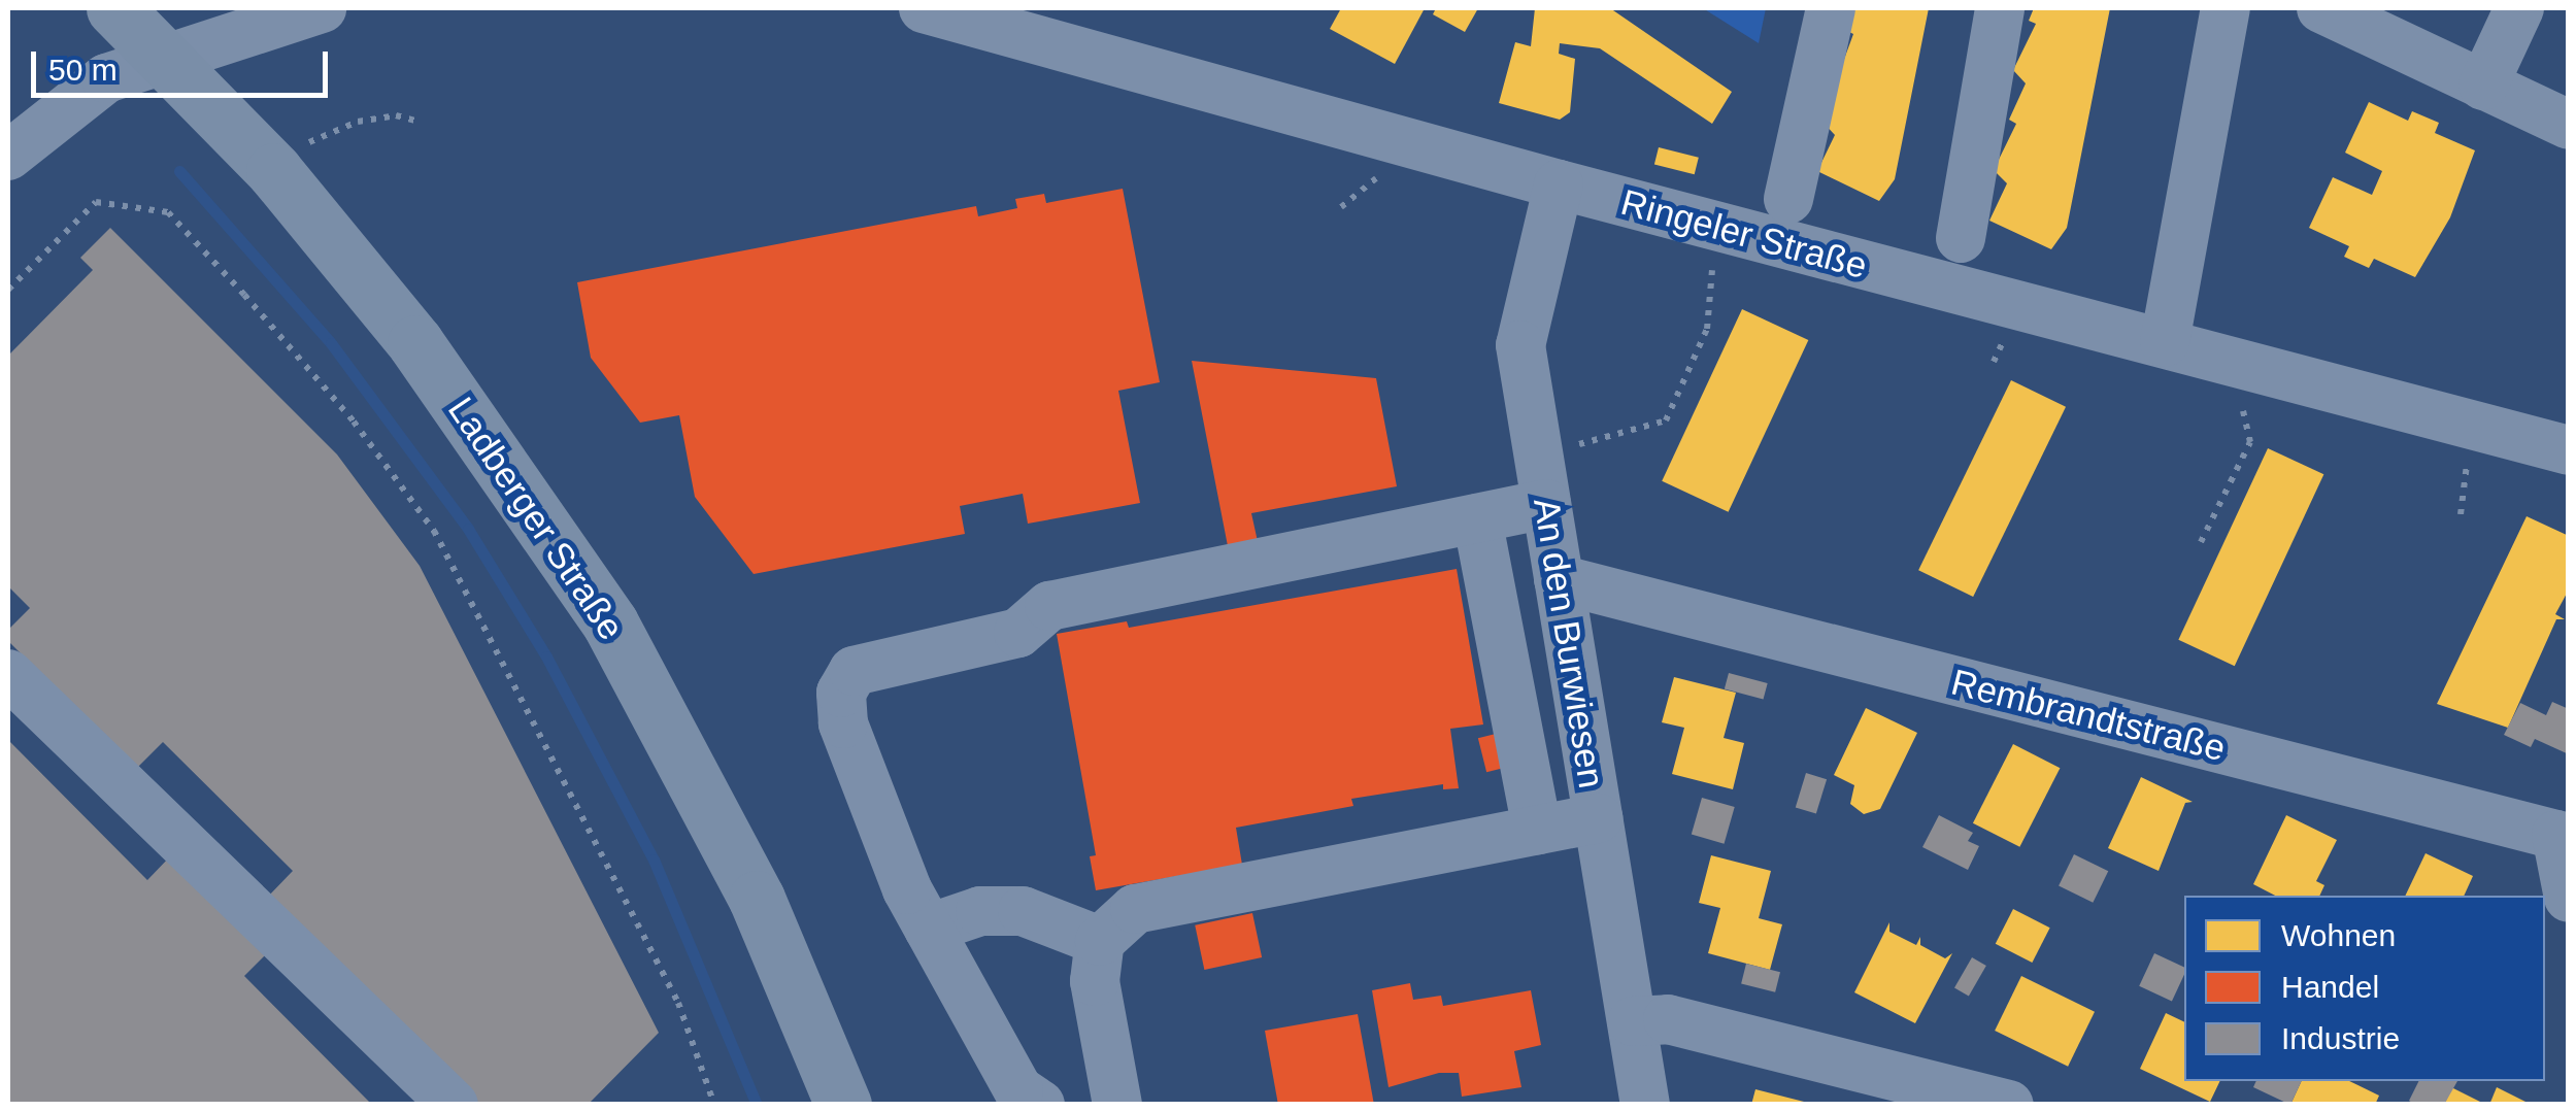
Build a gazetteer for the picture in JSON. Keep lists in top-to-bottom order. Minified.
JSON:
{"streets":{"main road":["Ladberger Straße"],"street":["Ringeler Straße","An den Burwiesen","Rembrandtstraße"]},"crossings":[["Ringeler Straße","An den Burwiesen"],["An den Burwiesen","Rembrandtstraße"]],"legend":["Wohnen","Handel","Industrie"],"scale_bar":"50 m"}
